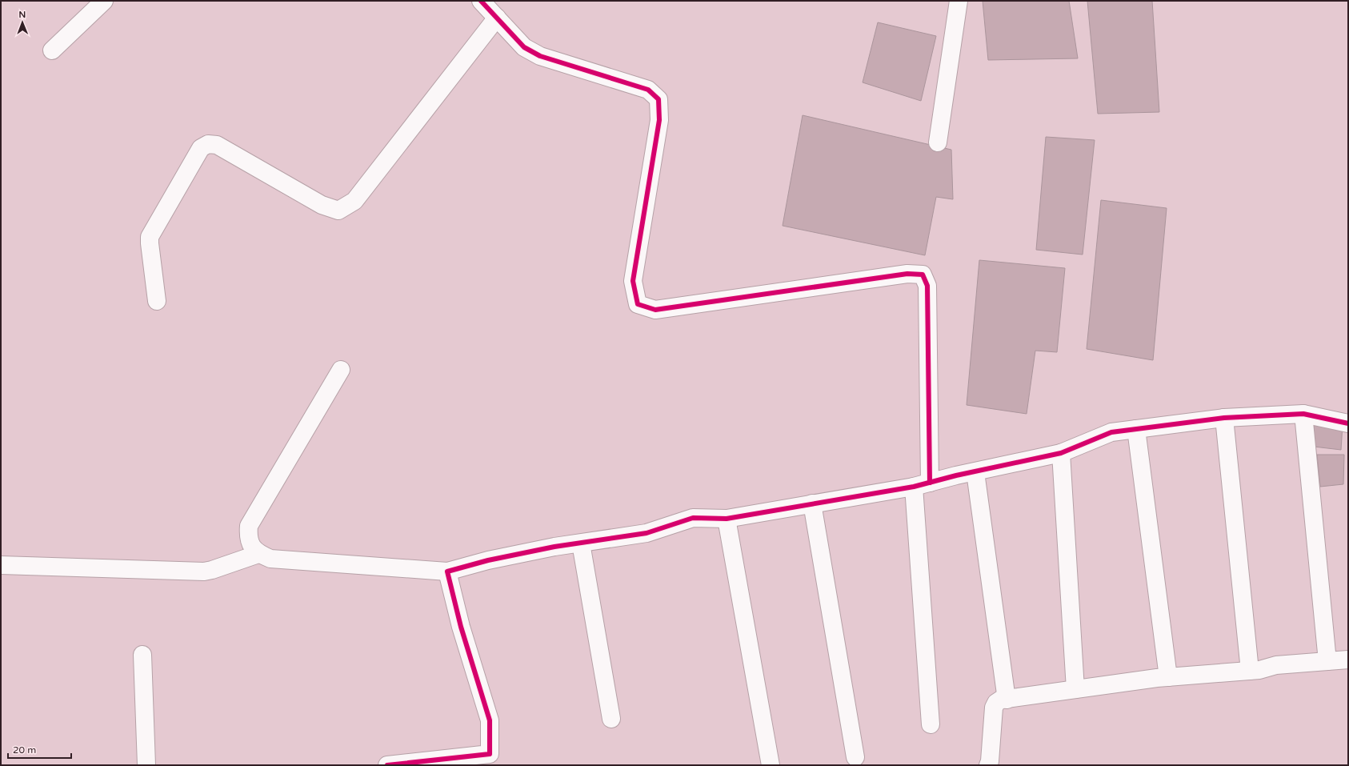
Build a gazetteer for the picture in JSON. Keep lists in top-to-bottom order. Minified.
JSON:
{"scale_bar":"20 m","north":"top"}
